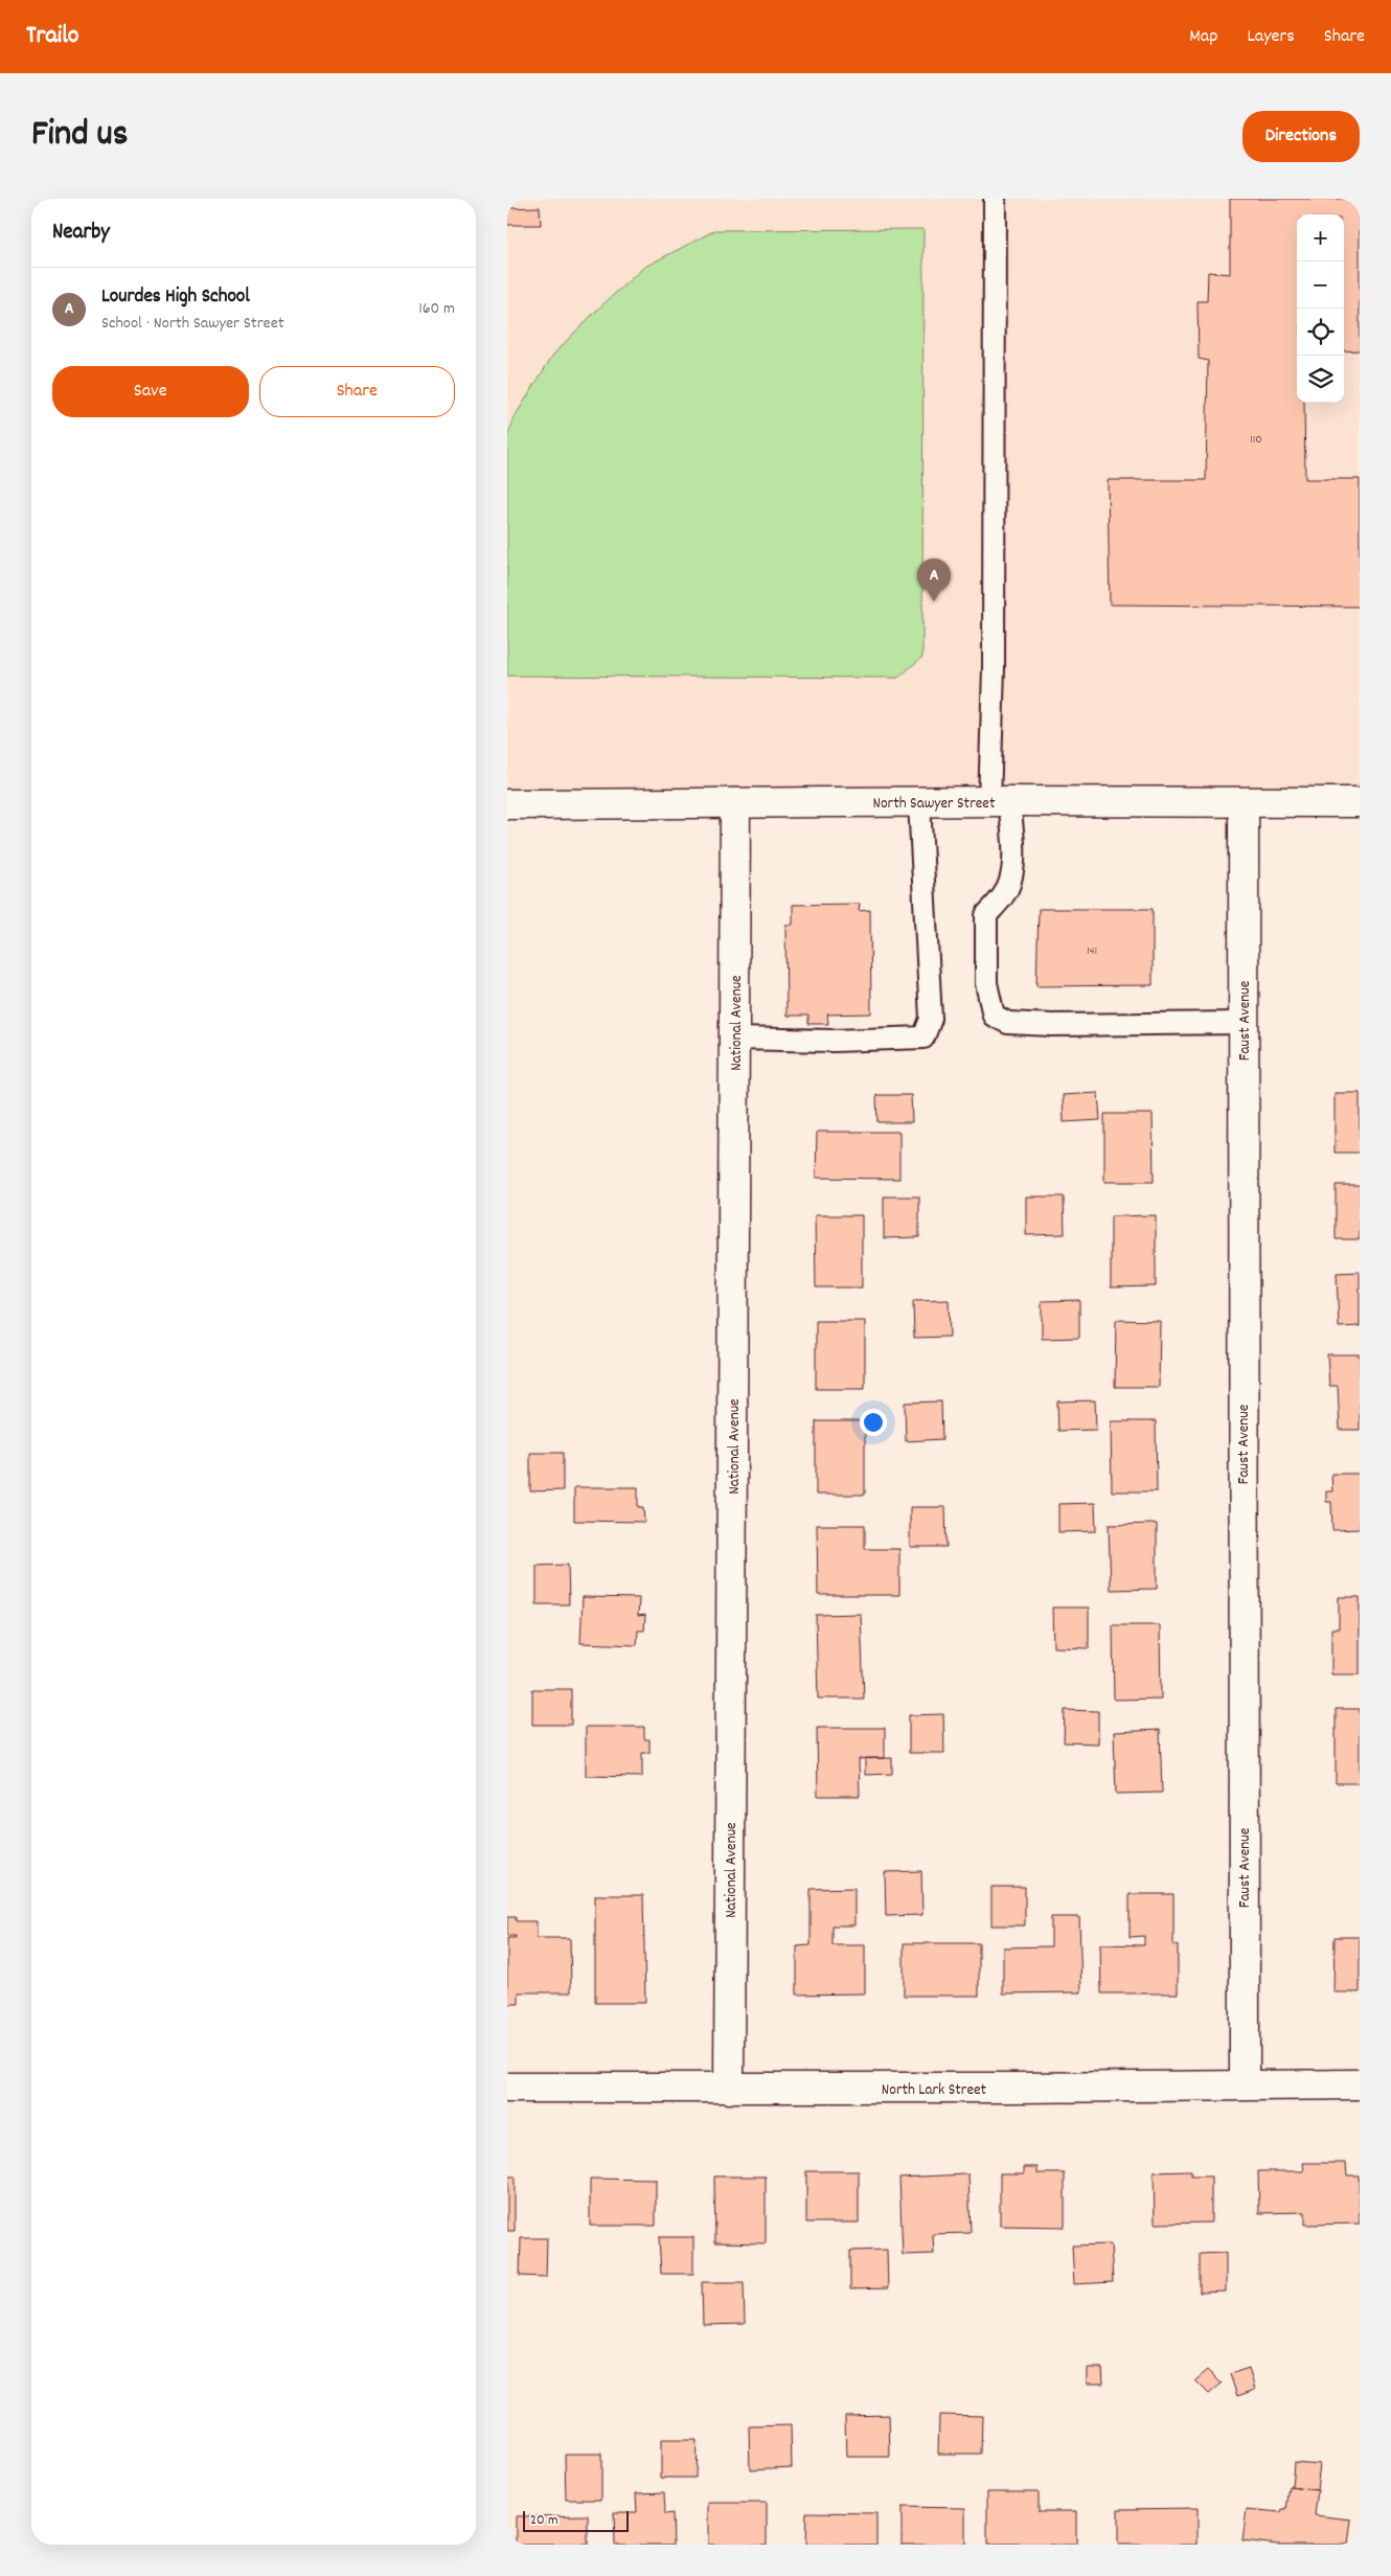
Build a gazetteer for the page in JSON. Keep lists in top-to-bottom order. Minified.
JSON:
{"streets":{"street":["North Sawyer Street","Faust Avenue","National Avenue","North Lark Street"]},"crossings":[["North Sawyer Street","Faust Avenue"],["North Sawyer Street","National Avenue"],["Faust Avenue","North Lark Street"],["National Avenue","North Lark Street"]],"house_numbers":["110","141"],"scale_bar":"20 m","page":{"header":"Trailo","nav":["Map","Layers","Share"],"title":"Find us","buttons":["Directions",["Save","Share"]],"heading":"Nearby","map_buttons":["+","−"],"list":[{"mark":"A","name":"Lourdes High School","note":"School · North Sawyer Street","value":"160 m"}],"pins":"A","scale":"20 m"}}
